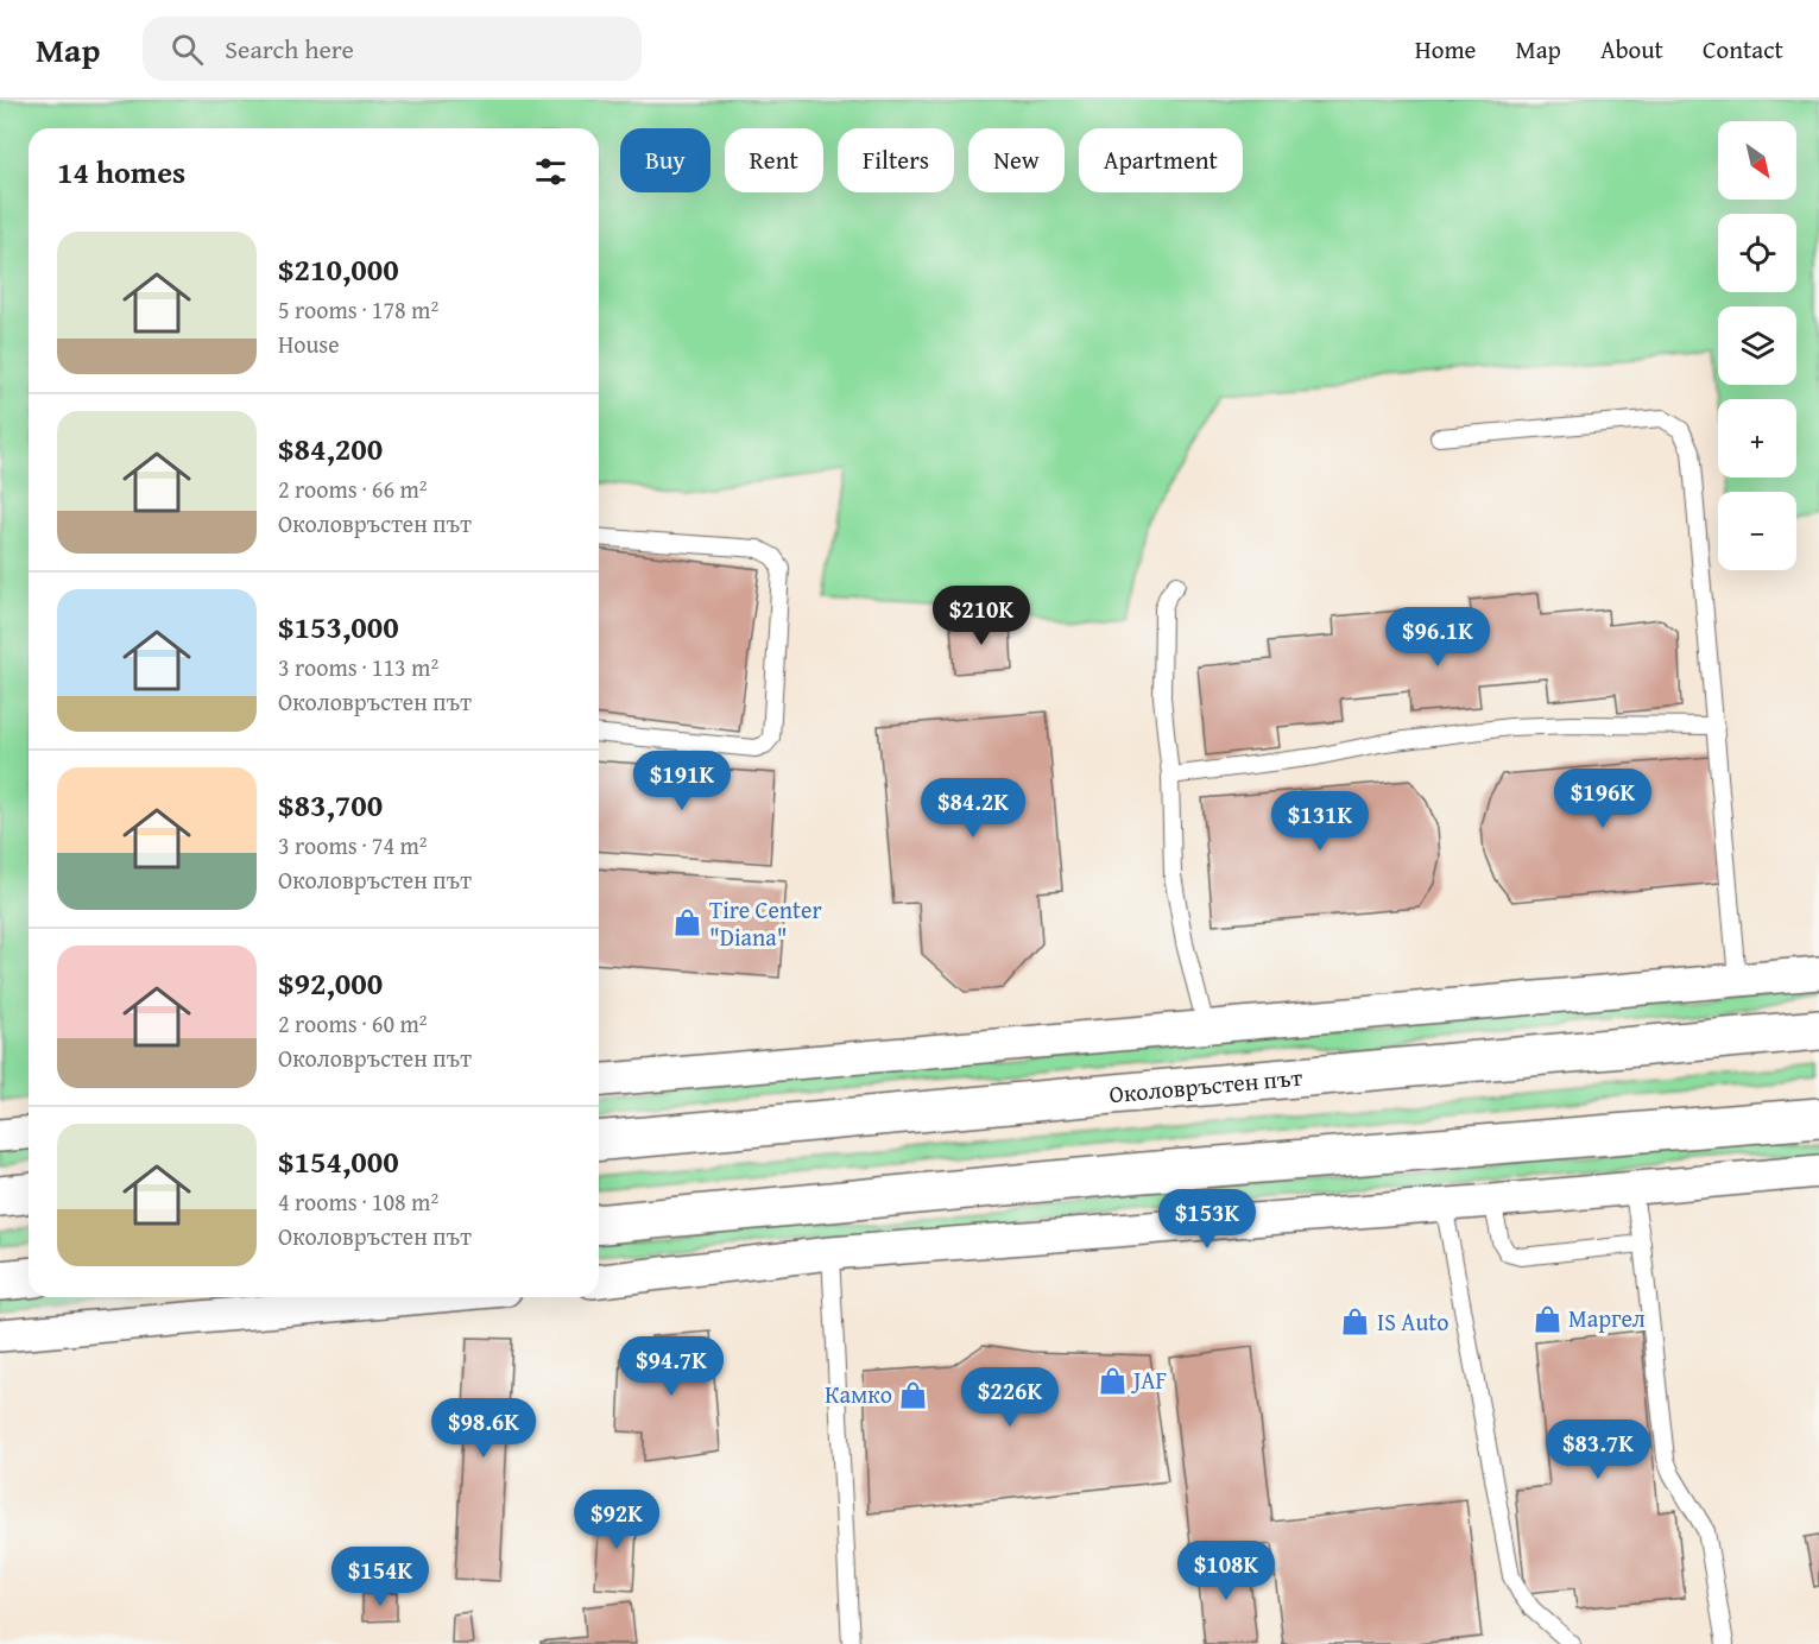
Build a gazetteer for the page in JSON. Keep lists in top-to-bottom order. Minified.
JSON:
{"streets":{"highway":["Околовръстен път"]},"places":{"shop":["Tire Center \"Diana\"","Маргел","IS Auto","JAF","Камко"]},"north":"bottom right","page":{"header":"Map","search":"Search here","nav":["Home","Map","About","Contact"],"map_buttons":["+","−"],"chip":["Buy","Rent","Filters","New","Apartment"],"heading":"14 homes","list":[{"name":"$210,000","note":"5 rooms · 178 m² · House"},{"name":"$84,200","note":"2 rooms · 66 m² · Околовръстен път"},{"name":"$153,000","note":"3 rooms · 113 m² · Околовръстен път"},{"name":"$83,700","note":"3 rooms · 74 m² · Околовръстен път"},{"name":"$92,000","note":"2 rooms · 60 m² · Околовръстен път"},{"name":"$154,000","note":"4 rooms · 108 m² · Околовръстен път"}],"price":["$210K","$96.1K","$191K","$196K","$84.2K","$131K","$153K","$94.7K","$226K","$98.6K","$83.7K","$92K","$108K","$154K"]}}
